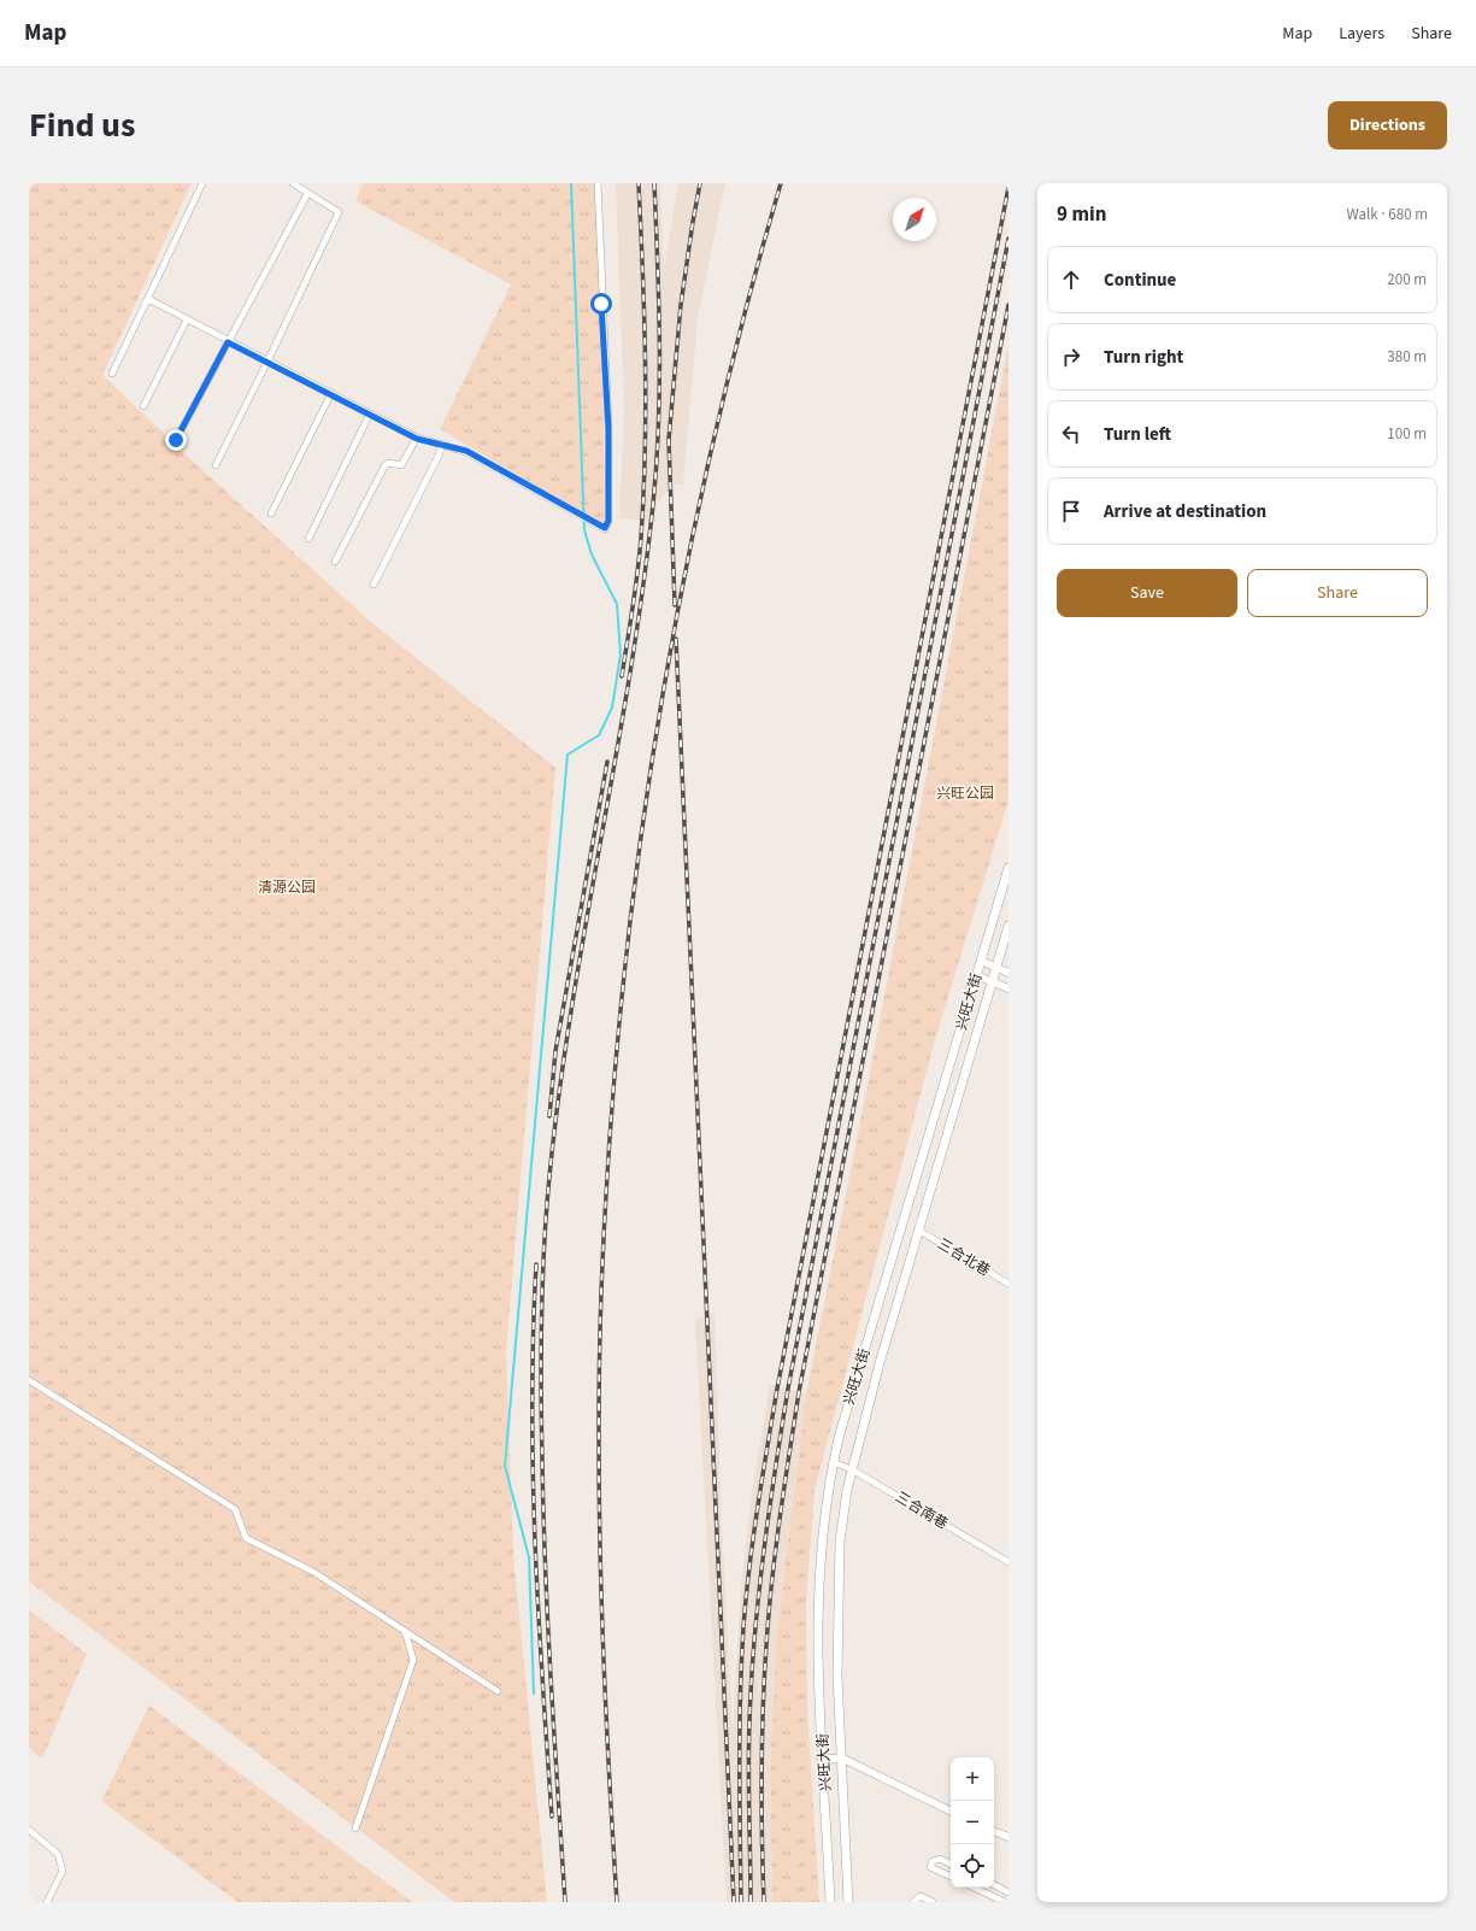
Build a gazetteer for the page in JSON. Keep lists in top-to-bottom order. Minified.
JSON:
{"streets":{"main road":["兴旺大街"],"street":["三合北巷","三合南巷"]},"crossings":[["兴旺大街","三合北巷"],["兴旺大街","三合南巷"]],"parks":["兴旺公园","清源公园"],"north":"top right","page":{"header":"Map","nav":["Map","Layers","Share"],"title":"Find us","buttons":["Directions",["Save","Share"]],"heading":["9 min","Walk · 680 m"],"list":[["Continue","200 m"],["Turn right","380 m"],["Turn left","100 m"],"Arrive at destination"],"map_buttons":["+","−"]}}
